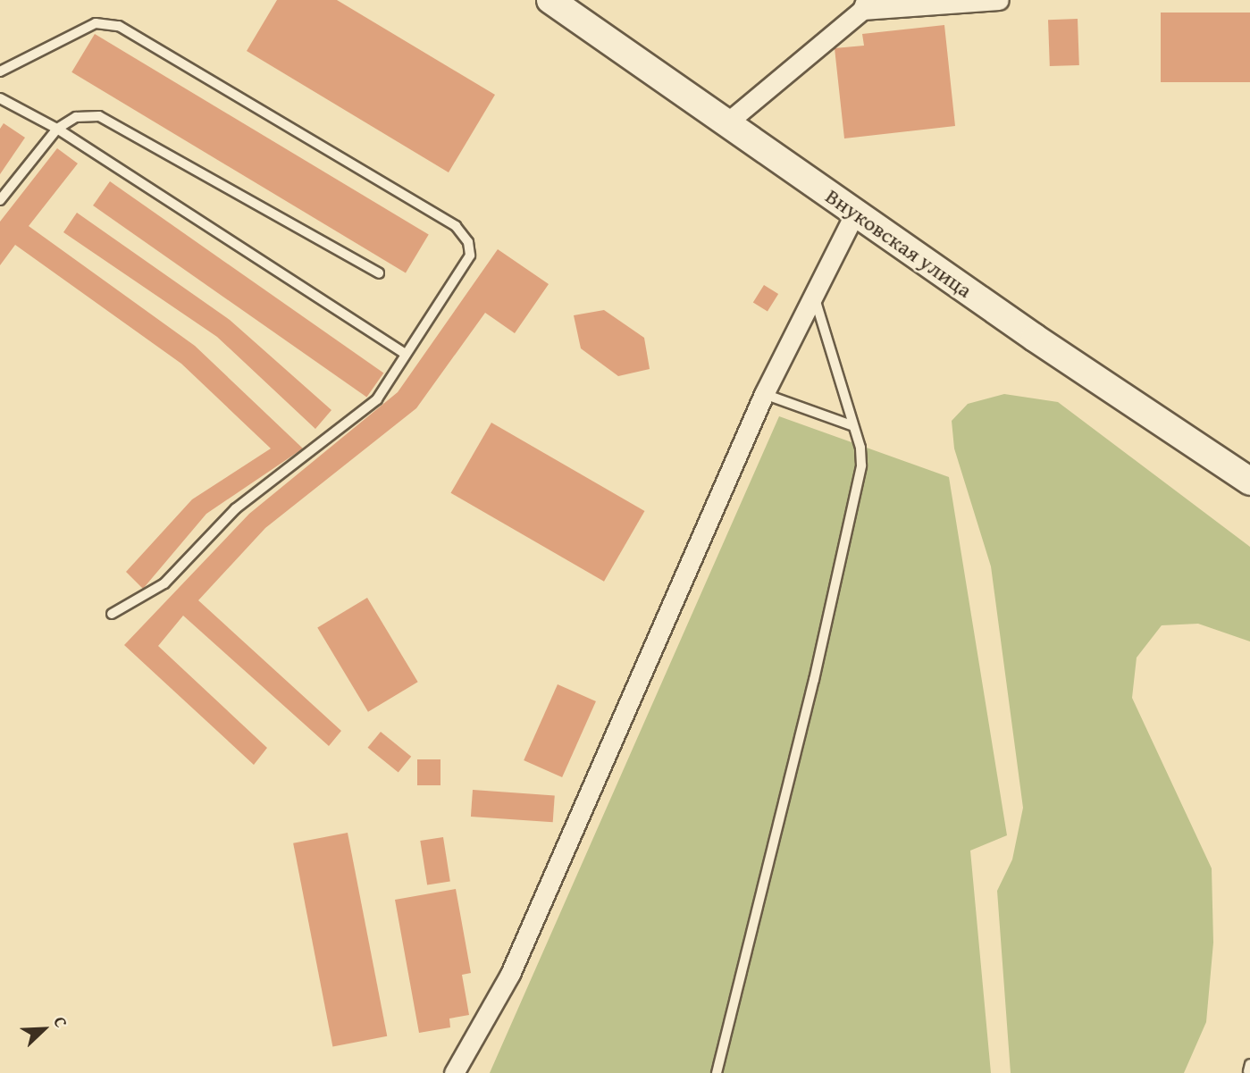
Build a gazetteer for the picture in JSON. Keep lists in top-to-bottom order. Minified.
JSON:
{"streets":{"main road":["Внуковская улица"]},"north":"top right"}
